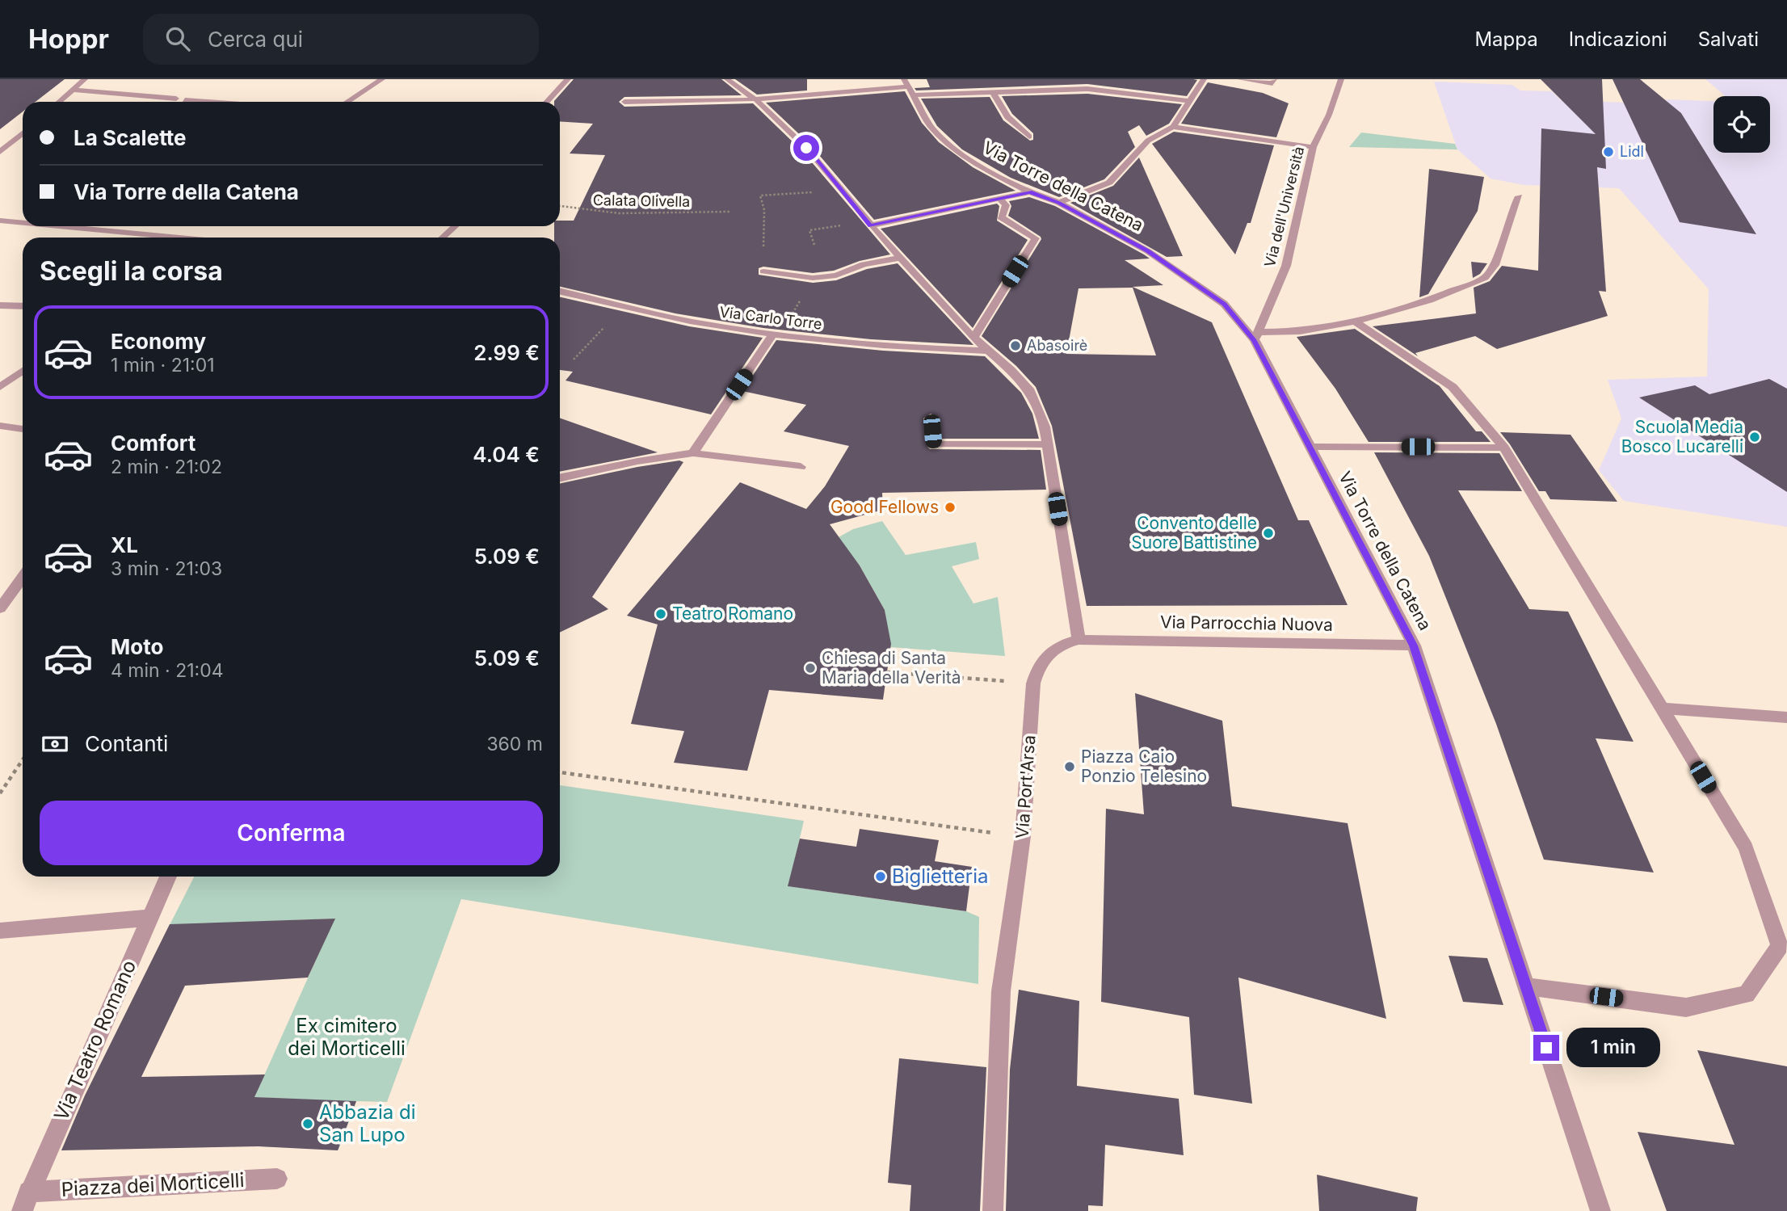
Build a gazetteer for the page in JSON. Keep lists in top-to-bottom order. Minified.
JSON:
{"streets":{"street":["Via Torre della Catena","Via dell'Università","Via Carlo Torre","Via Parrocchia Nuova","Via Port'Arsa","Via Teatro Romano","Piazza dei Morticelli"],"path":["Calata Olivella"]},"crossings":[["Via Torre della Catena","Via dell'Università"],["Via Torre della Catena","Via Parrocchia Nuova"],["Via Parrocchia Nuova","Via Port'Arsa"],["Via Teatro Romano","Piazza dei Morticelli"]],"parks":["Ex cimitero dei Morticelli"],"places":["Lidl","Abasoirè","Scuola Media Bosco Lucarelli","Good Fellows","Convento delle Suore Battistine","Teatro Romano","Chiesa di Santa Maria della Verità","Piazza Caio Ponzio Telesino","Biglietteria","Abbazia di San Lupo"],"page":{"header":"Hoppr","search":"Cerca qui","nav":["Mappa","Indicazioni","Salvati"],"banner":["La Scalette","Via Torre della Catena"],"heading":"Scegli la corsa","list":[{"name":"Economy","note":"1 min · 21:01","value":"2.99 €"},{"name":"Comfort","note":"2 min · 21:02","value":"4.04 €"},{"name":"XL","note":"3 min · 21:03","value":"5.09 €"},{"name":"Moto","note":"4 min · 21:04","value":"5.09 €"}],"pay":["Contanti","360 m"],"buttons":"Conferma","bubble":"1 min"}}
